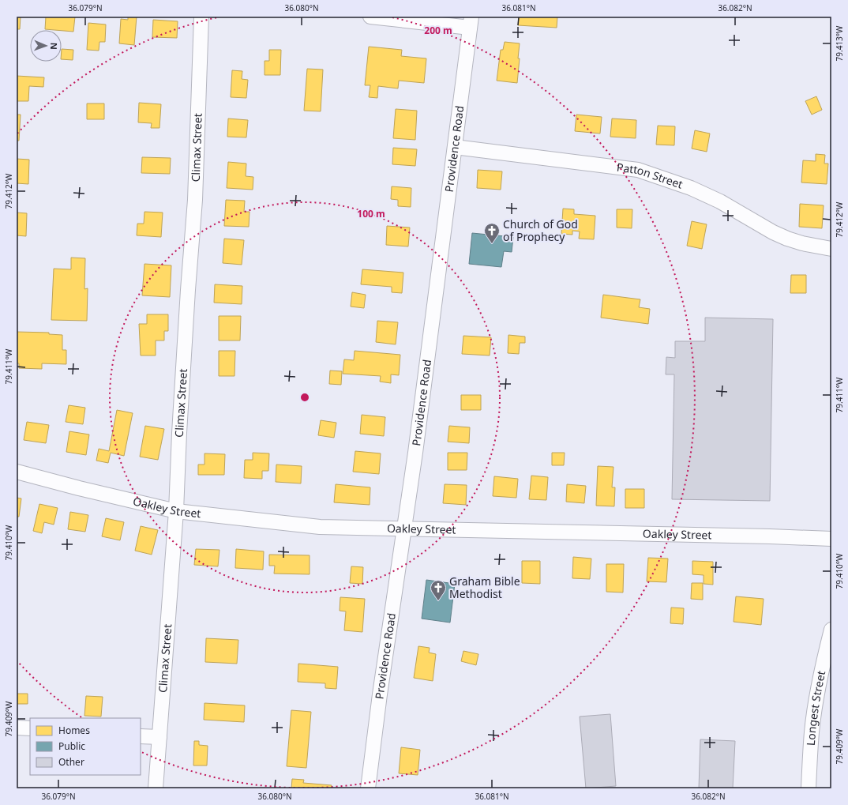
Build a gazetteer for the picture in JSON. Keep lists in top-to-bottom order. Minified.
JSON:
{"streets":{"street":["Climax Street","Providence Road","Patton Street","Oakley Street","Longest Street"]},"crossings":[["Climax Street","Oakley Street"],["Providence Road","Patton Street"],["Providence Road","Oakley Street"]],"places":{"church":["Church of God of Prophecy","Graham Bible Methodist"]},"legend":["Homes","Public","Other"],"north":"right","coordinates":["36.079°N","36.080°N","36.081°N","36.082°N","79.413°W","79.412°W","79.411°W","79.410°W","79.409°W"],"rings":["200 m","100 m"]}
